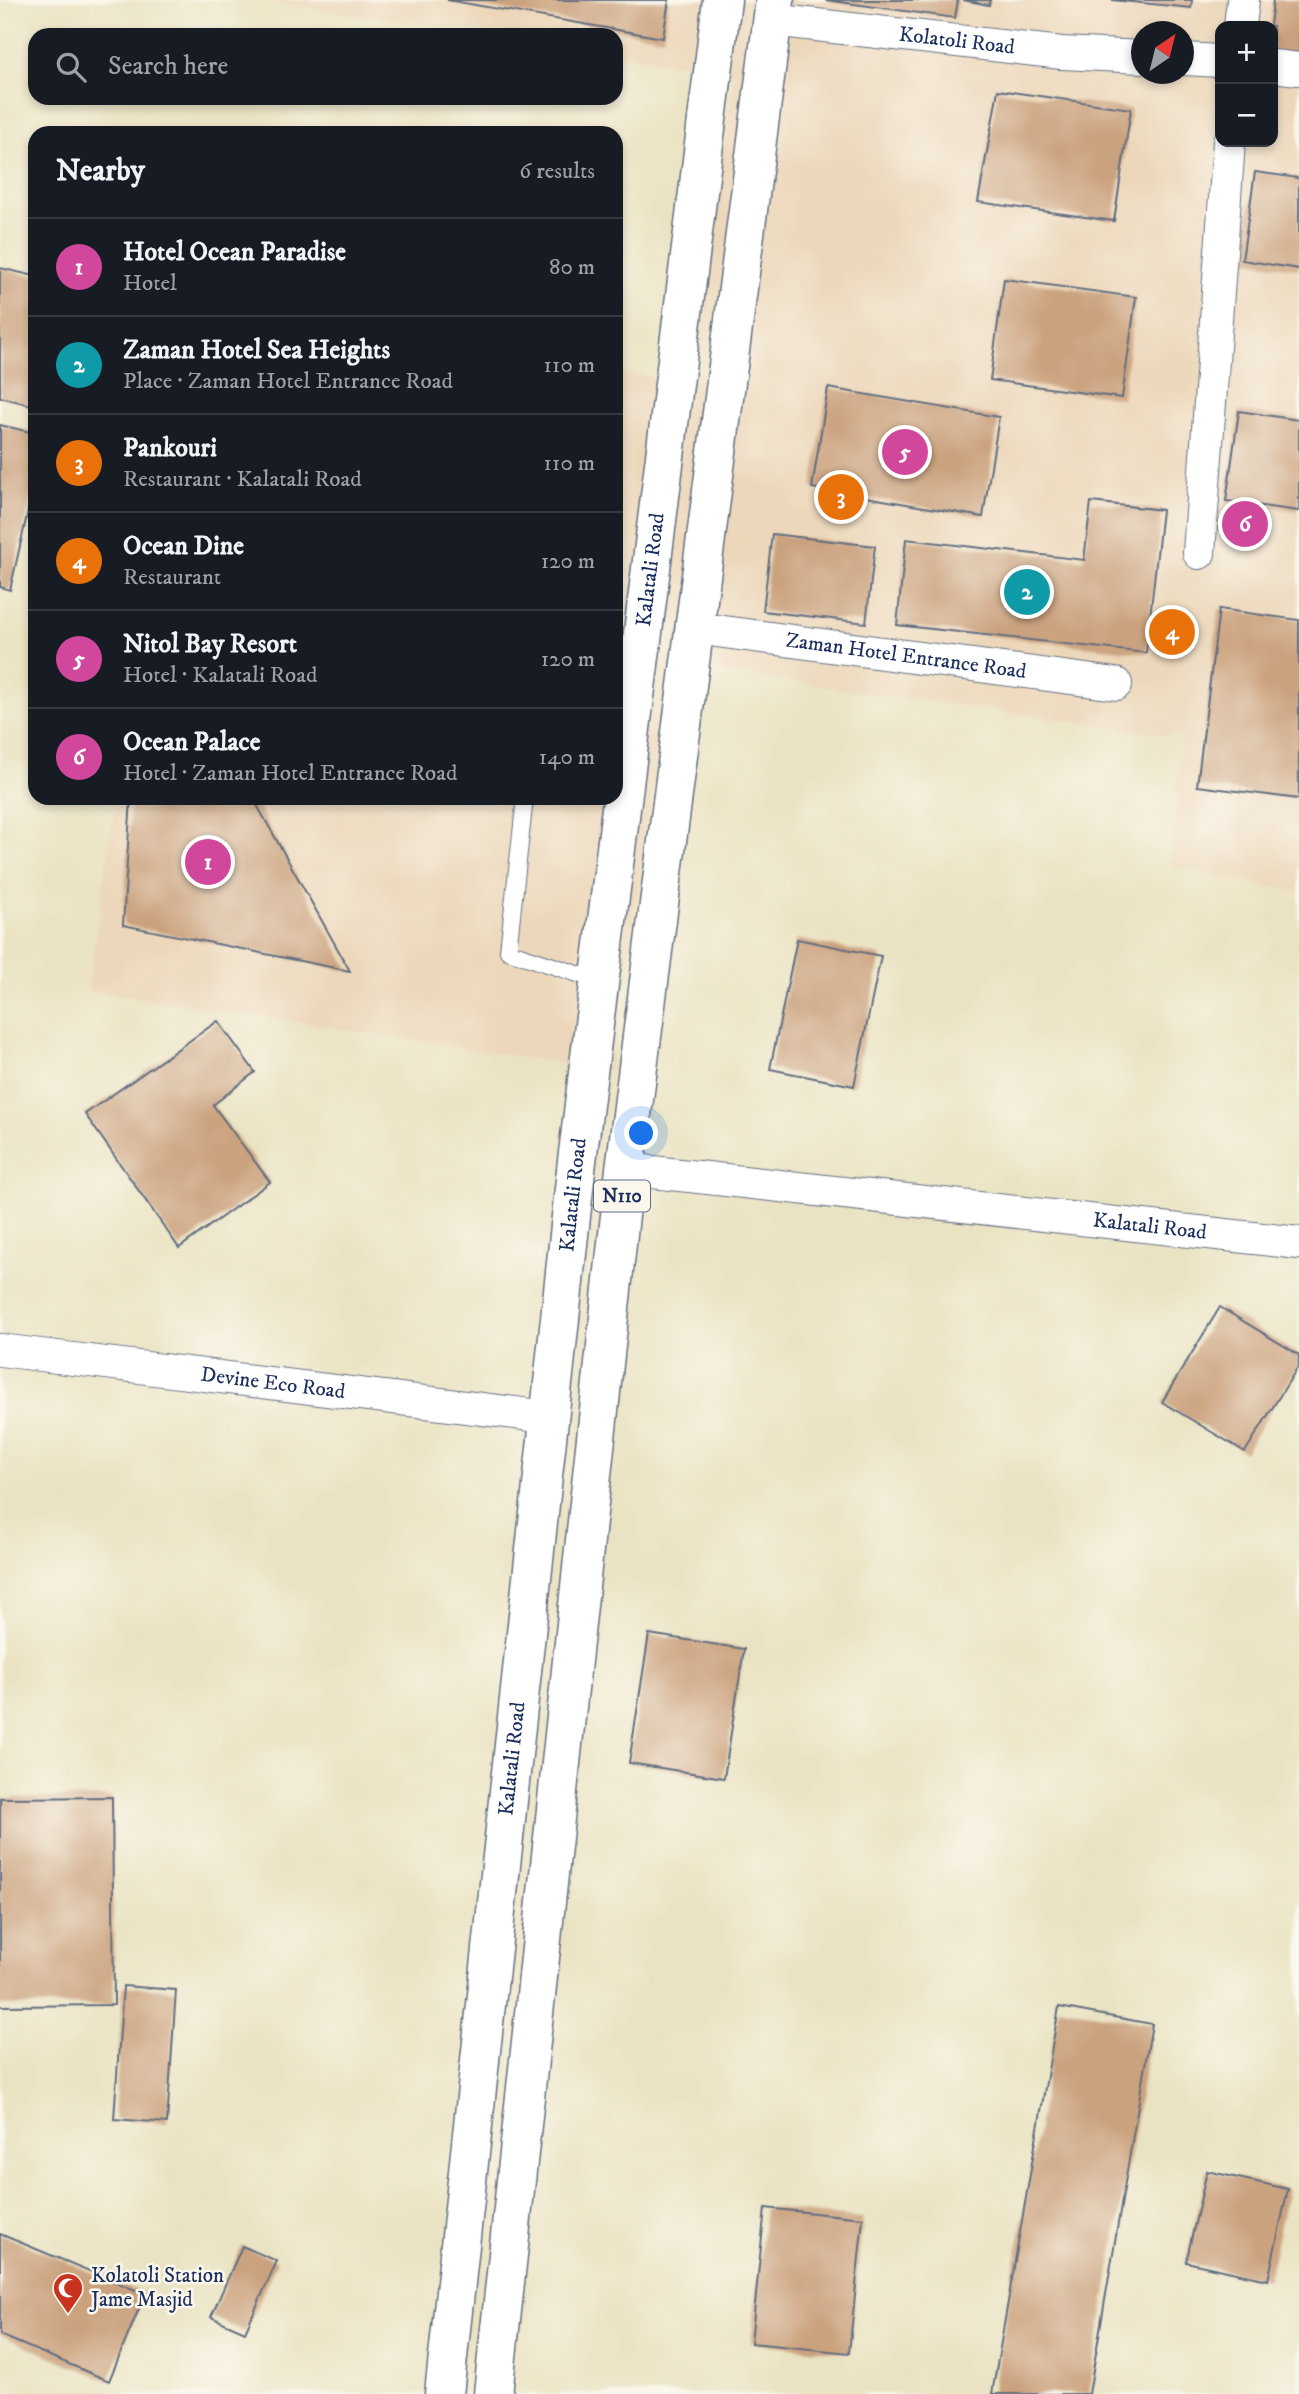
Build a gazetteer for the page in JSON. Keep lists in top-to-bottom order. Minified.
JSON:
{"streets":{"highway":["Kalatali Road","N110"],"street":["Kolatoli Road","Zaman Hotel Entrance Road","Devine Eco Road"]},"crossings":[["Kolatoli Road","N110"],["Kalatali Road","N110"],["Kalatali Road","Devine Eco Road"],["Zaman Hotel Entrance Road","N110"]],"places":{"mosque":["Kolatoli Station Jame Masjid"]},"north":"top right","page":{"map_buttons":["+","−"],"search":"Search here","heading":["Nearby","6 results"],"list":[{"mark":"1","name":"Hotel Ocean Paradise","note":"Hotel","value":"80 m"},{"mark":"2","name":"Zaman Hotel Sea Heights","note":"Place · Zaman Hotel Entrance Road","value":"110 m"},{"mark":"3","name":"Pankouri","note":"Restaurant · Kalatali Road","value":"110 m"},{"mark":"4","name":"Ocean Dine","note":"Restaurant","value":"120 m"},{"mark":"5","name":"Nitol Bay Resort","note":"Hotel · Kalatali Road","value":"120 m"},{"mark":"6","name":"Ocean Palace","note":"Hotel · Zaman Hotel Entrance Road","value":"140 m"}],"pins":["5","3","6","2","4","1"]}}
